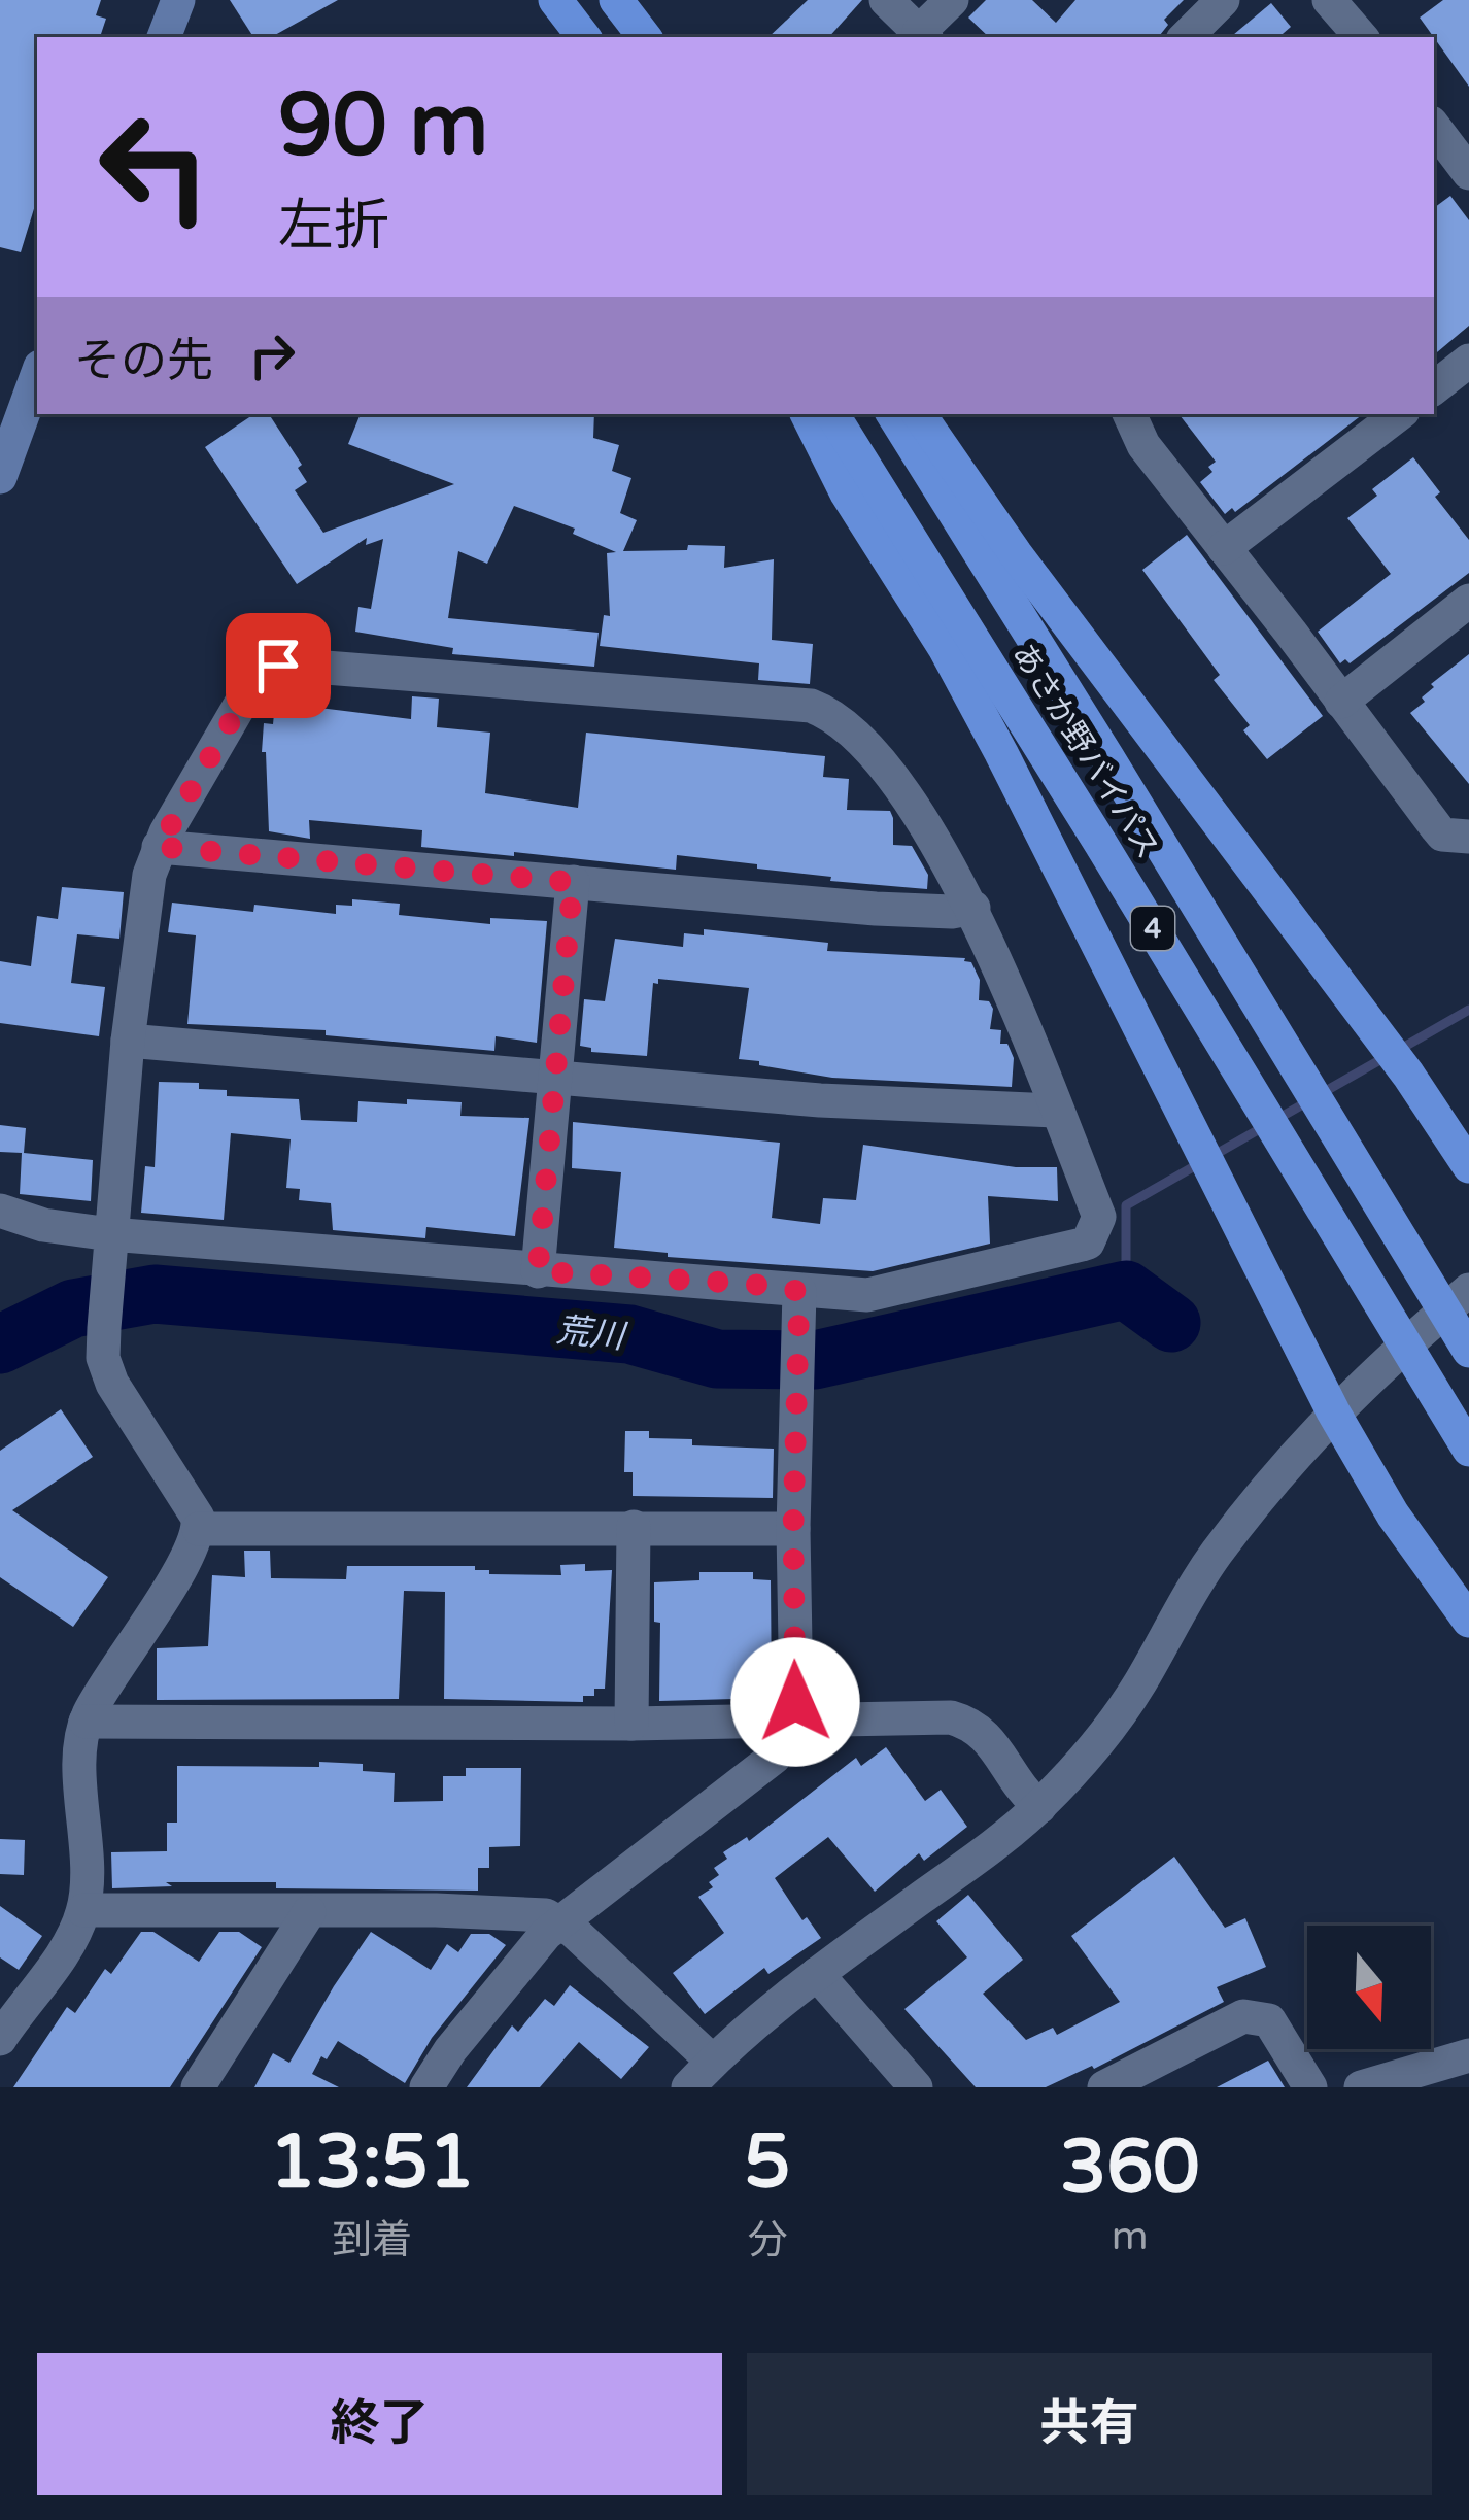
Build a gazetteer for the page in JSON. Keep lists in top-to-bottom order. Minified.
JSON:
{"streets":{"highway":["あさか野バイパス","4"]},"water":["荒川"],"north":"bottom","page":{"turn":["90 m","左折"],"then":"その先","eta":["13:51","到着","5","分","360","m"],"buttons":["終了","共有"]}}
